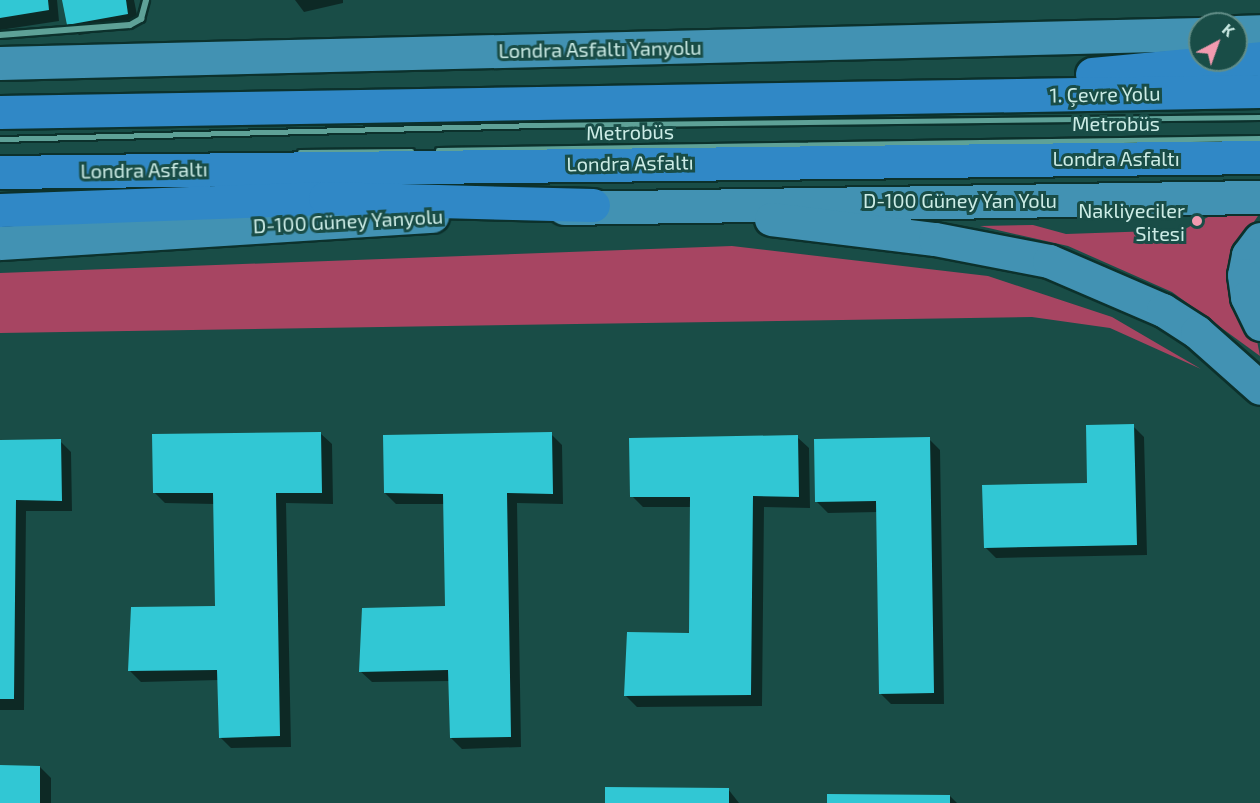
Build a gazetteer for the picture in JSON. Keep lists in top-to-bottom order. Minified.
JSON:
{"streets":{"highway":["1. Çevre Yolu","Londra Asfaltı"],"main road":["Londra Asfaltı Yanyolu","D-100 Güney Yan Yolu","D-100 Güney Yanyolu"],"lane":["Metrobüs"]},"crossings":[["D-100 Güney Yan Yolu","D-100 Güney Yanyolu"]],"places":["Nakliyeciler Sitesi"],"north":"top right"}
